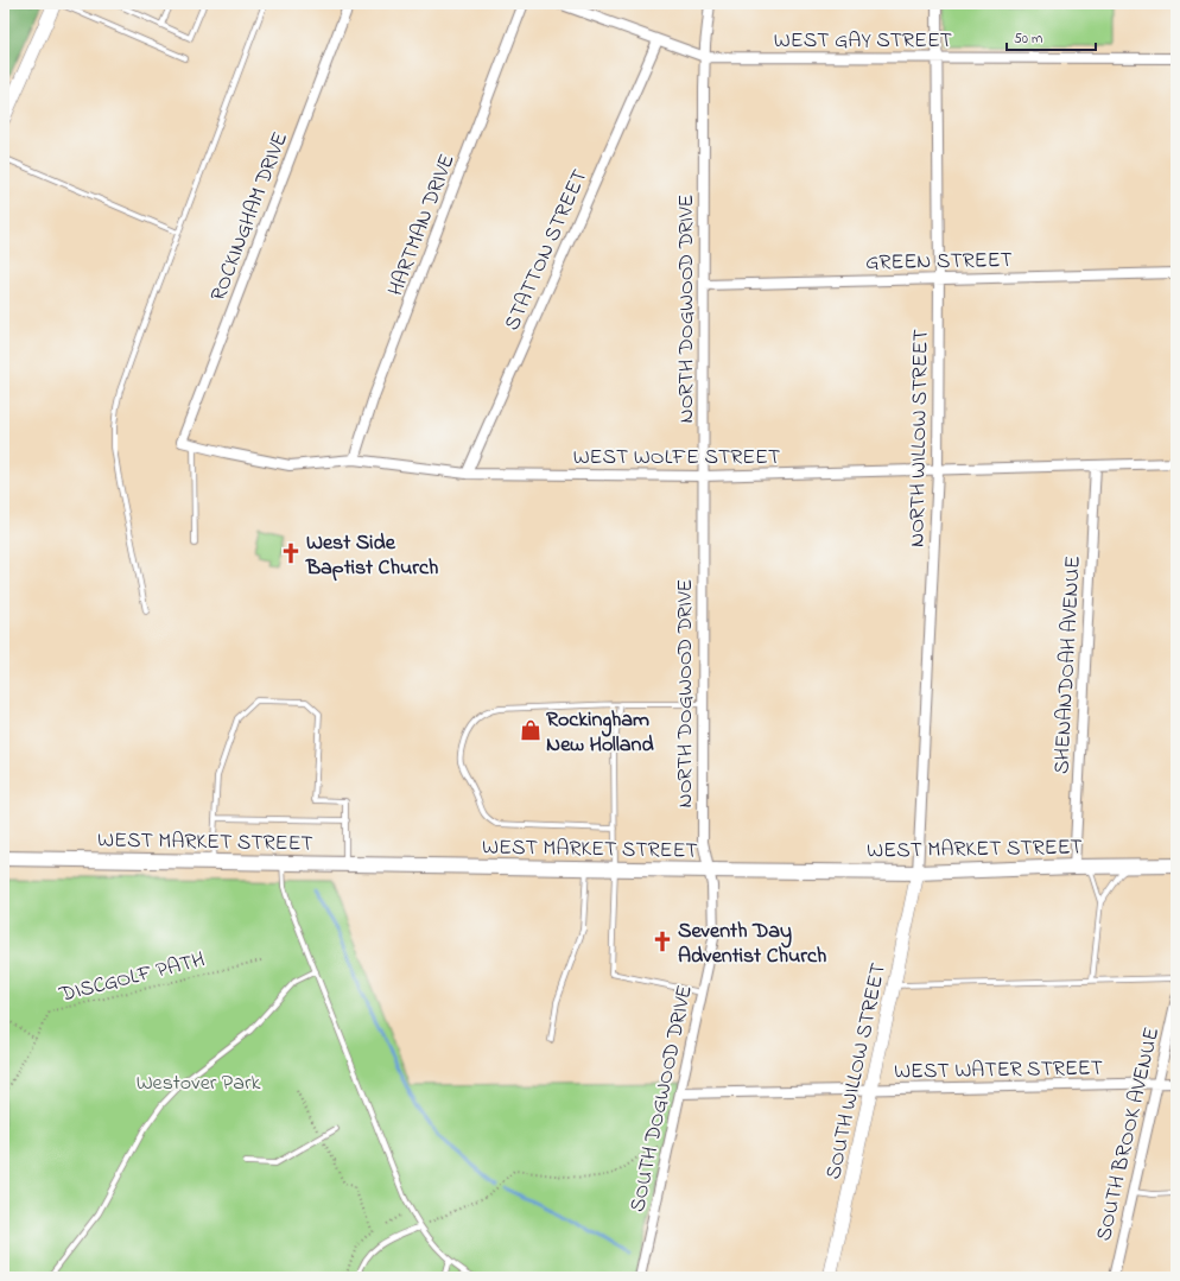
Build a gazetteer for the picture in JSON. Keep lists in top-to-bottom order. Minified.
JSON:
{"streets":{"main road":["WEST MARKET STREET"],"street":["WEST GAY STREET","ROCKINGHAM DRIVE","HARTMAN DRIVE","STATTON STREET","GREEN STREET","NORTH DOGWOOD DRIVE","NORTH WILLOW STREET","WEST WOLFE STREET","SHENANDOAH AVENUE","WEST WATER STREET","SOUTH WILLOW STREET","SOUTH DOGWOOD DRIVE","SOUTH BROOK AVENUE"],"path":["DISCGOLF PATH"]},"crossings":[["WEST GAY STREET","STATTON STREET"],["WEST GAY STREET","NORTH DOGWOOD DRIVE"],["WEST GAY STREET","NORTH WILLOW STREET"],["ROCKINGHAM DRIVE","WEST WOLFE STREET"],["HARTMAN DRIVE","WEST WOLFE STREET"],["STATTON STREET","WEST WOLFE STREET"],["GREEN STREET","NORTH DOGWOOD DRIVE"],["GREEN STREET","NORTH WILLOW STREET"],["NORTH DOGWOOD DRIVE","WEST WOLFE STREET"],["NORTH DOGWOOD DRIVE","WEST MARKET STREET"],["NORTH DOGWOOD DRIVE","SOUTH DOGWOOD DRIVE"],["NORTH WILLOW STREET","WEST WOLFE STREET"],["NORTH WILLOW STREET","WEST MARKET STREET"],["NORTH WILLOW STREET","SOUTH WILLOW STREET"],["WEST WOLFE STREET","SHENANDOAH AVENUE"],["SHENANDOAH AVENUE","WEST MARKET STREET"],["WEST MARKET STREET","SOUTH WILLOW STREET"],["WEST MARKET STREET","SOUTH DOGWOOD DRIVE"],["WEST WATER STREET","SOUTH WILLOW STREET"],["WEST WATER STREET","SOUTH DOGWOOD DRIVE"],["WEST WATER STREET","SOUTH BROOK AVENUE"]],"parks":["Westover Park"],"places":{"church":["West Side Baptist Church","Seventh Day Adventist Church"],"shop":["Rockingham New Holland"]},"scale_bar":"50 m"}
